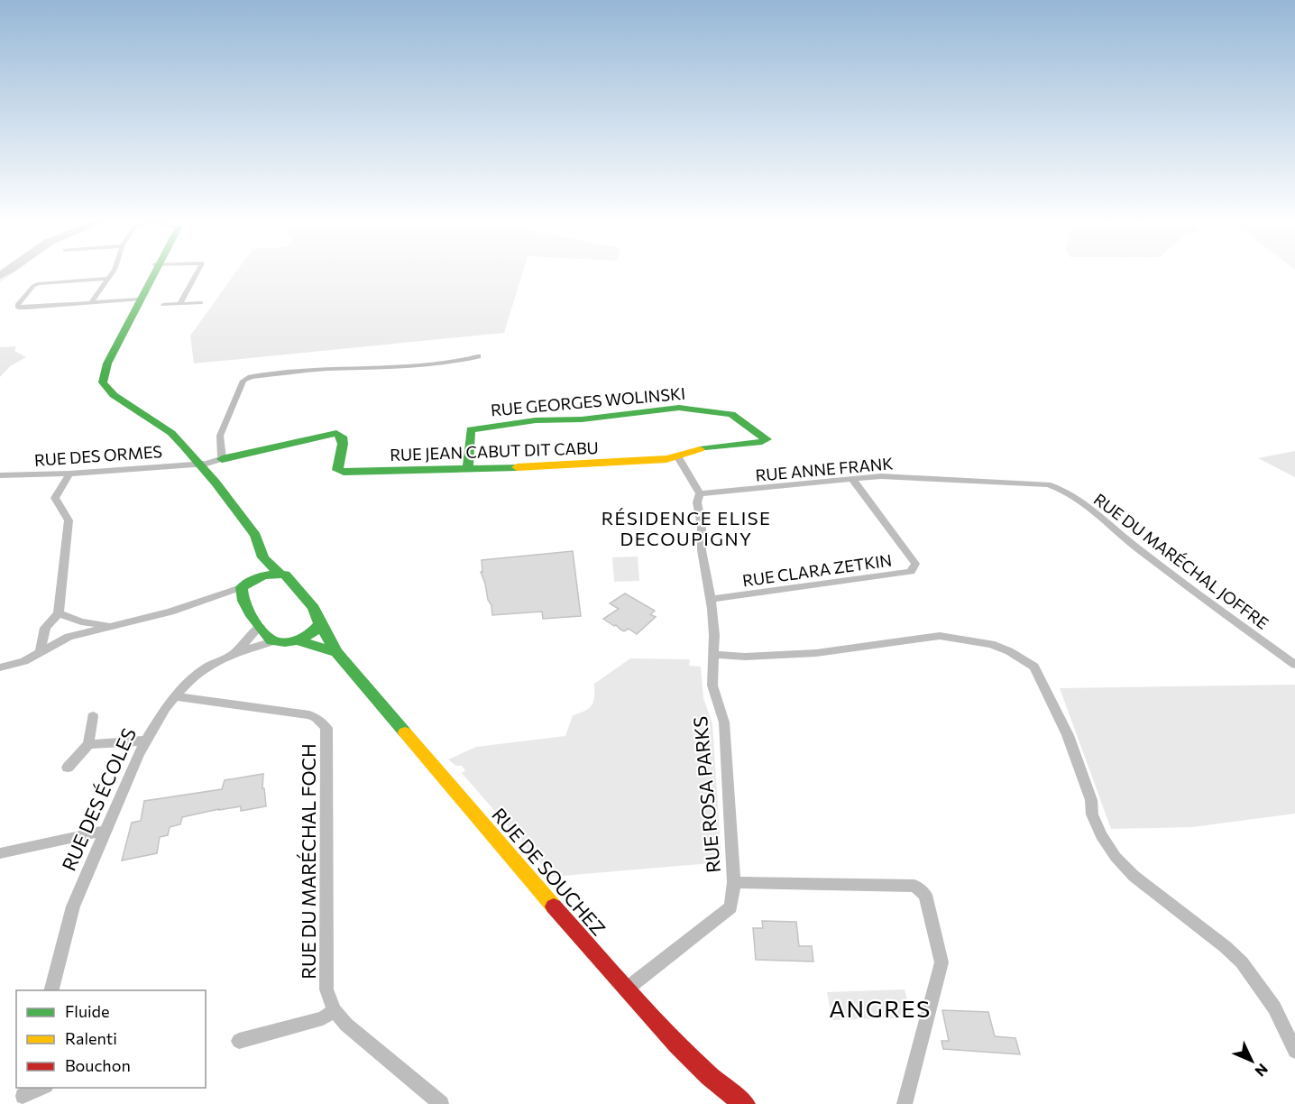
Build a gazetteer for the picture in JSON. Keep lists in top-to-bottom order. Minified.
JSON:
{"streets":{"main road":["RUE GEORGES WOLINSKI","RUE JEAN CABUT DIT CABU","RUE DE SOUCHEZ"],"street":["RUE DES ORMES","RUE ANNE FRANK","RUE DU MARÉCHAL JOFFRE","RUE CLARA ZETKIN","RUE ROSA PARKS","RUE DES ÉCOLES","RUE DU MARÉCHAL FOCH"]},"crossings":[["RUE GEORGES WOLINSKI","RUE JEAN CABUT DIT CABU"],["RUE GEORGES WOLINSKI","RUE ROSA PARKS"],["RUE JEAN CABUT DIT CABU","RUE DES ORMES"],["RUE JEAN CABUT DIT CABU","RUE ROSA PARKS"],["RUE ANNE FRANK","RUE DU MARÉCHAL JOFFRE"],["RUE ANNE FRANK","RUE CLARA ZETKIN"],["RUE ANNE FRANK","RUE ROSA PARKS"],["RUE CLARA ZETKIN","RUE ROSA PARKS"],["RUE ROSA PARKS","RUE DE SOUCHEZ"],["RUE DES ÉCOLES","RUE DU MARÉCHAL FOCH"]],"districts":["RÉSIDENCE ELISE DECOUPIGNY","ANGRES"],"legend":["Fluide","Ralenti","Bouchon"],"north":"bottom right"}
